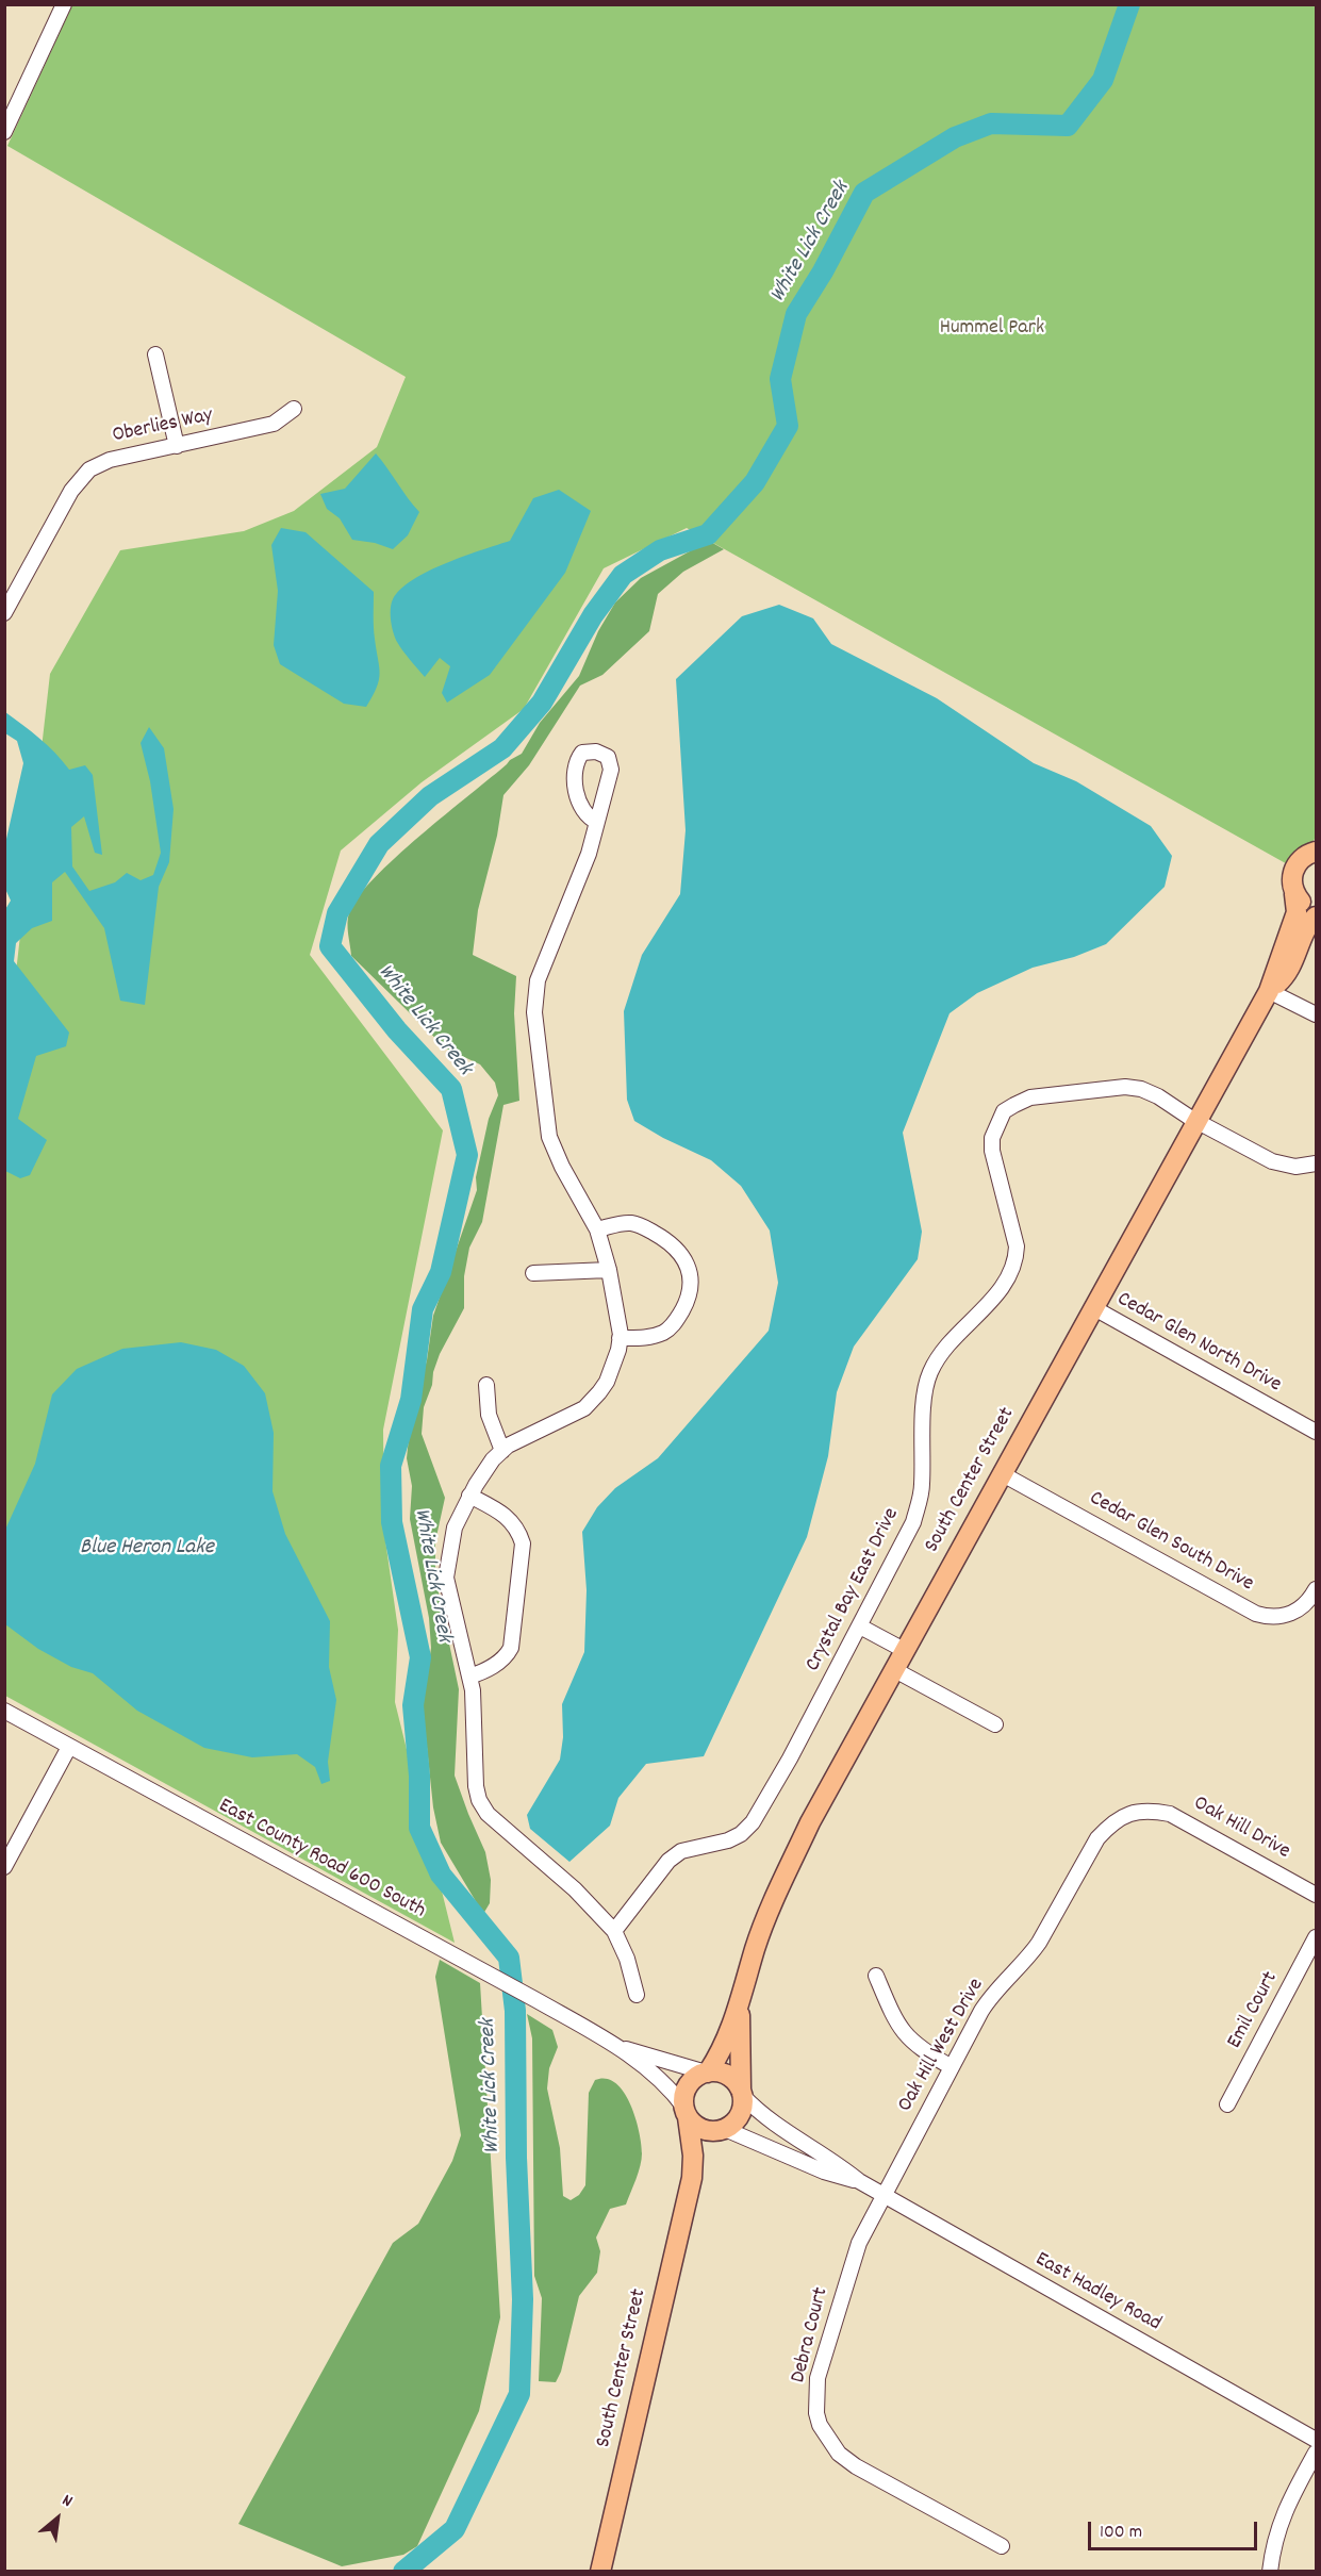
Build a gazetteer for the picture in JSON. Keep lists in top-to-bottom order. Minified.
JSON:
{"streets":{"main road":["South Center Street"],"street":["Oberlies Way","Cedar Glen North Drive","Cedar Glen South Drive","Crystal Bay East Drive","Oak Hill Drive","East County Road 600 South","Emil Court","Oak Hill West Drive","East Hadley Road","Debra Court"]},"crossings":[["Cedar Glen North Drive","South Center Street"],["South Center Street","Cedar Glen South Drive"],["South Center Street","Crystal Bay East Drive"],["South Center Street","East County Road 600 South"],["South Center Street","East Hadley Road"],["Oak Hill Drive","Oak Hill West Drive"],["East County Road 600 South","East Hadley Road"],["Oak Hill West Drive","East Hadley Road"],["Oak Hill West Drive","Debra Court"],["East Hadley Road","Debra Court"]],"water":["White Lick Creek","Blue Heron Lake"],"parks":["Hummel Park"],"scale_bar":"100 m","north":"top right"}
